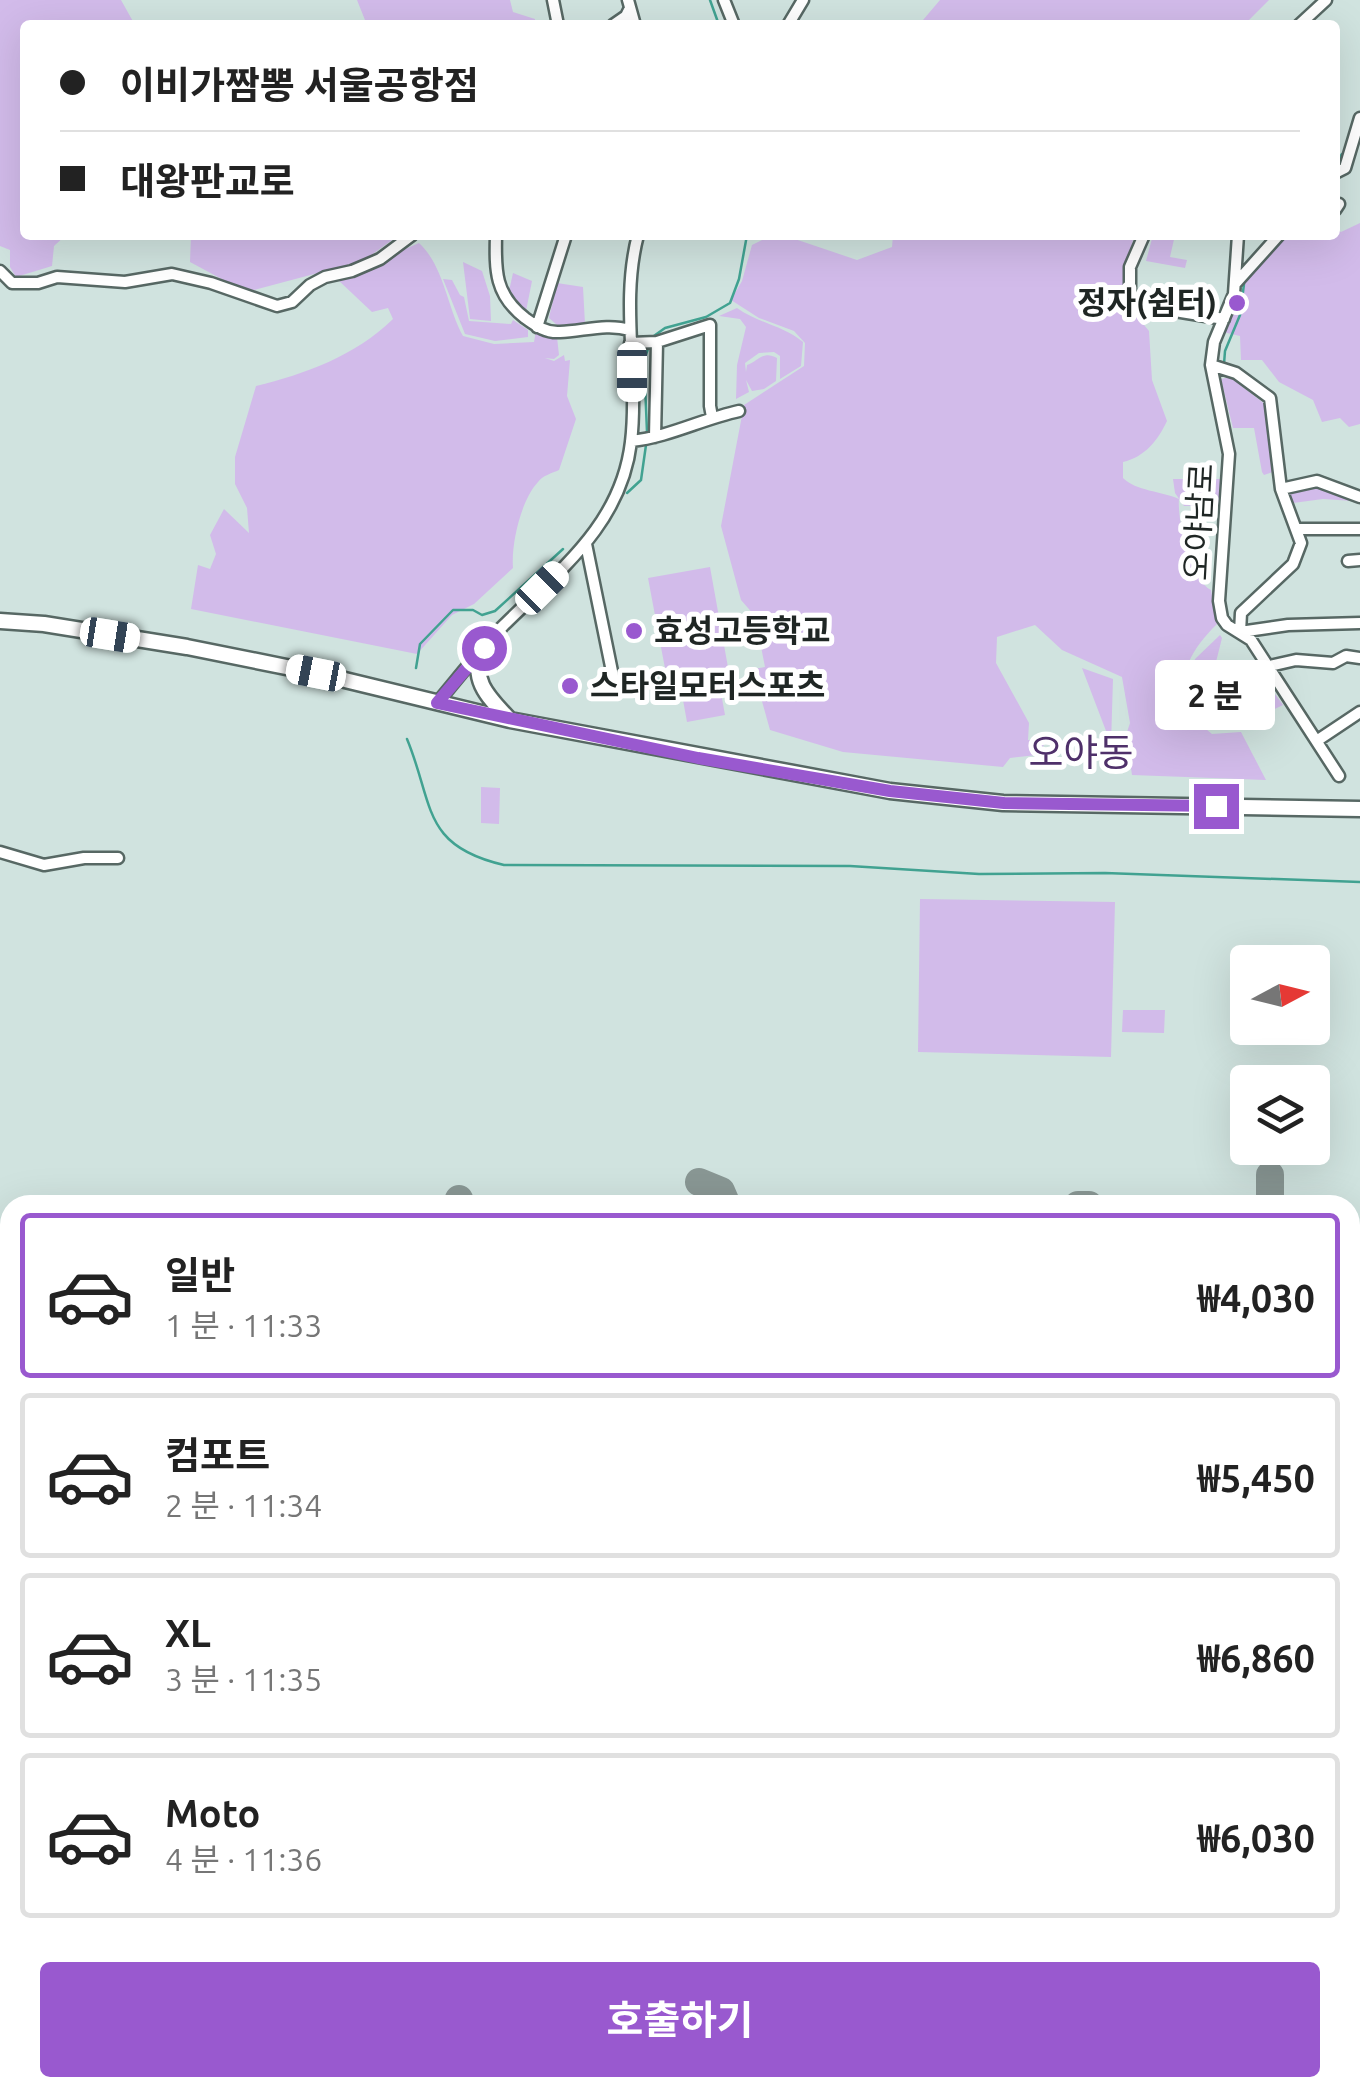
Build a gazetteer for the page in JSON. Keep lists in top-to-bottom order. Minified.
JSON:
{"streets":{"street":["오야남로"]},"districts":["오야동"],"places":["정자(쉼터)","효성고등학교","스타일모터스포츠"],"north":"right","page":{"banner":["이비가짬뽕 서울공항점","대왕판교로"],"bubble":"2 분","list":[{"name":"일반","note":"1 분 · 11:33","value":"₩4,030"},{"name":"컴포트","note":"2 분 · 11:34","value":"₩5,450"},{"name":"XL","note":"3 분 · 11:35","value":"₩6,860"},{"name":"Moto","note":"4 분 · 11:36","value":"₩6,030"}],"buttons":"호출하기"}}
